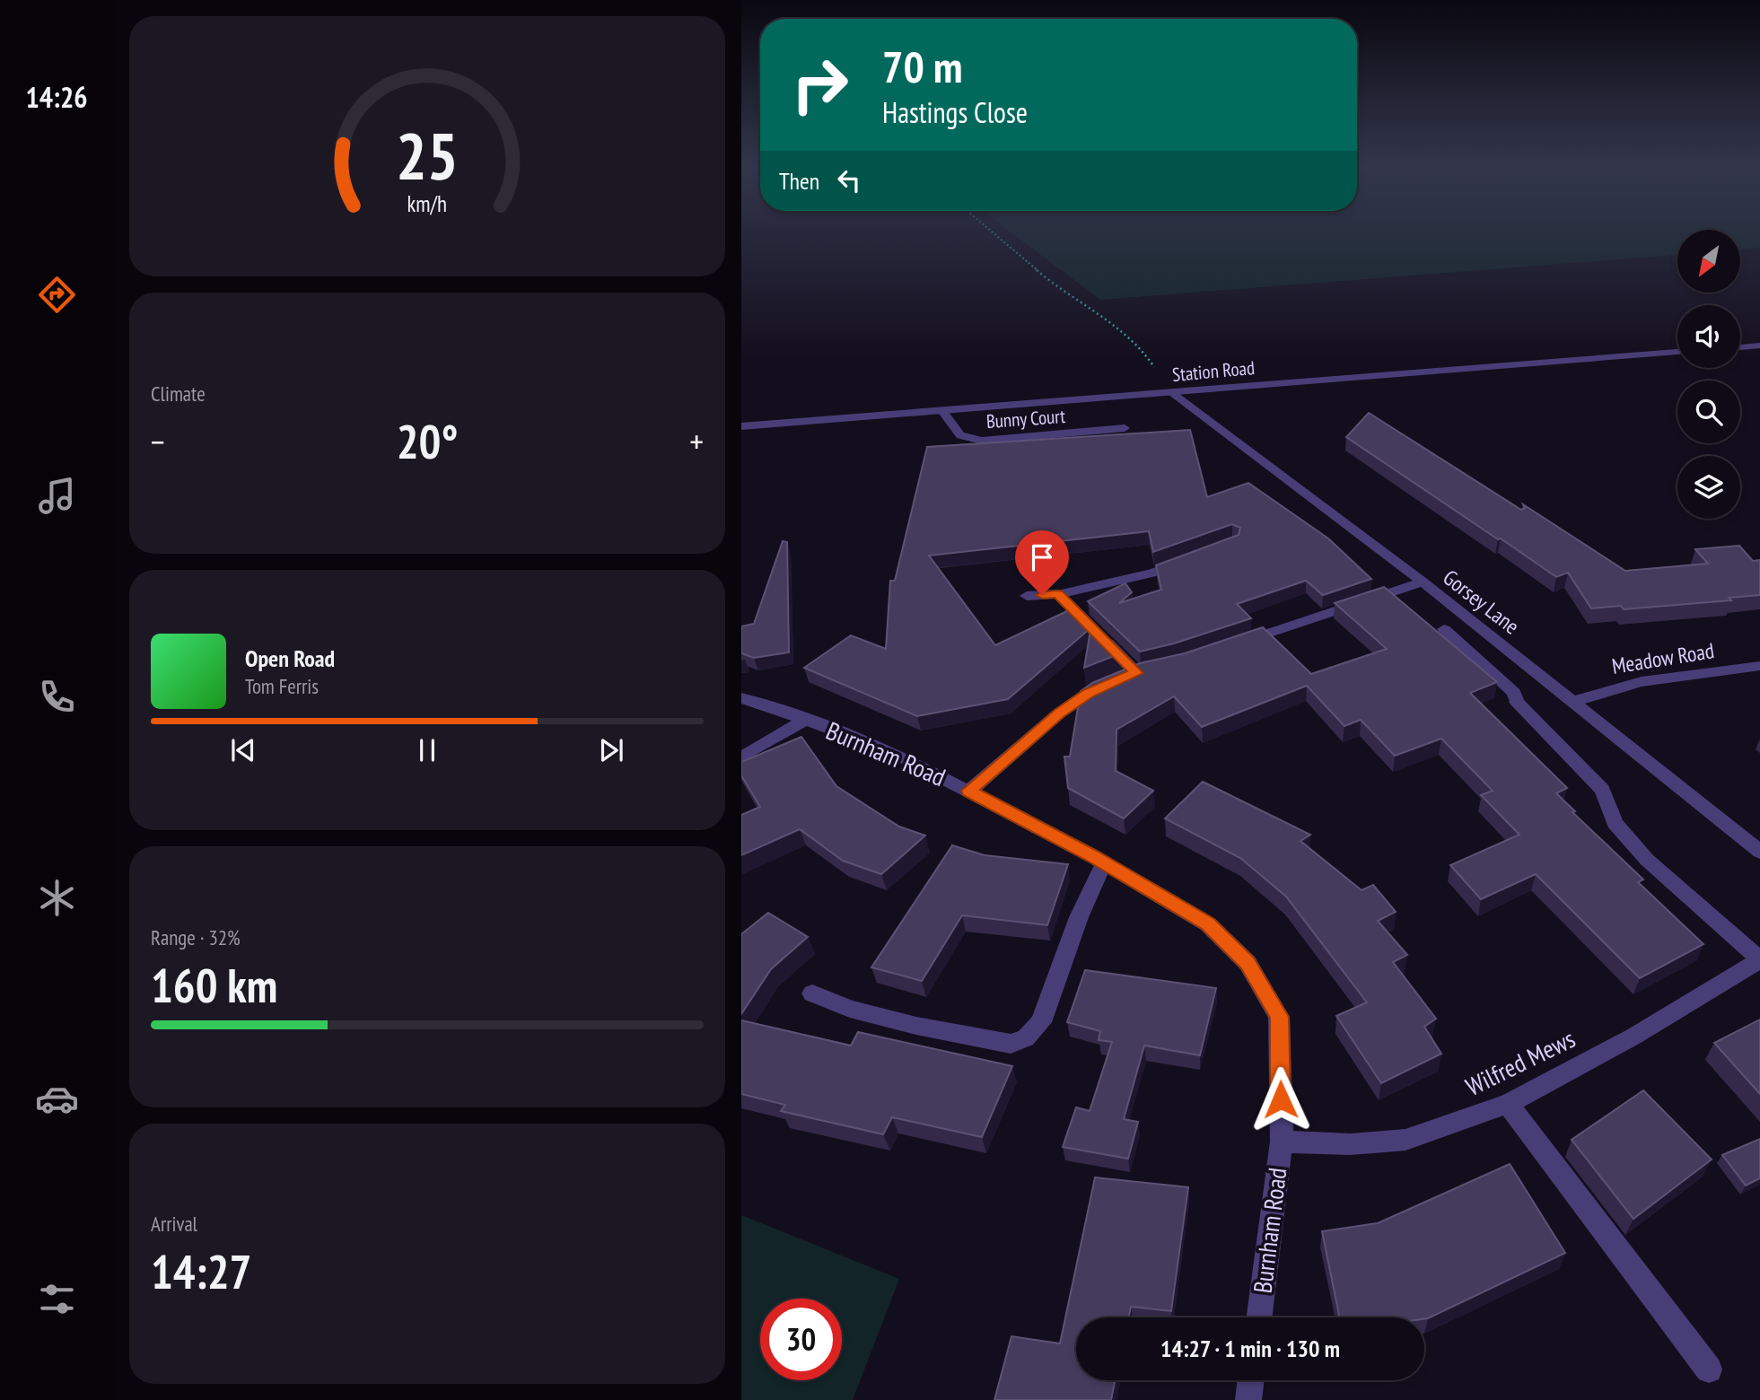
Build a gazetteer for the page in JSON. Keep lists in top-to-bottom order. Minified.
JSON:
{"streets":{"street":["Station Road","Bunny Court","Gorsey Lane","Meadow Road","Burnham Road","Wilfred Mews"]},"crossings":[["Station Road","Bunny Court"],["Station Road","Gorsey Lane"],["Gorsey Lane","Meadow Road"],["Burnham Road","Wilfred Mews"]],"north":"bottom left","page":{"tabs":"14:26","turn":["70 m","Hastings Close"],"then":"Then","tile":["Climate",["Range · 32%","160 km"],["Arrival","14:27"]],"heat":["−","20°","+"],"song":["Open Road","Tom Ferris"],"limit":"30","trip":"14:27 · 1 min · 130 m","gauge":["25","km/h"]}}
